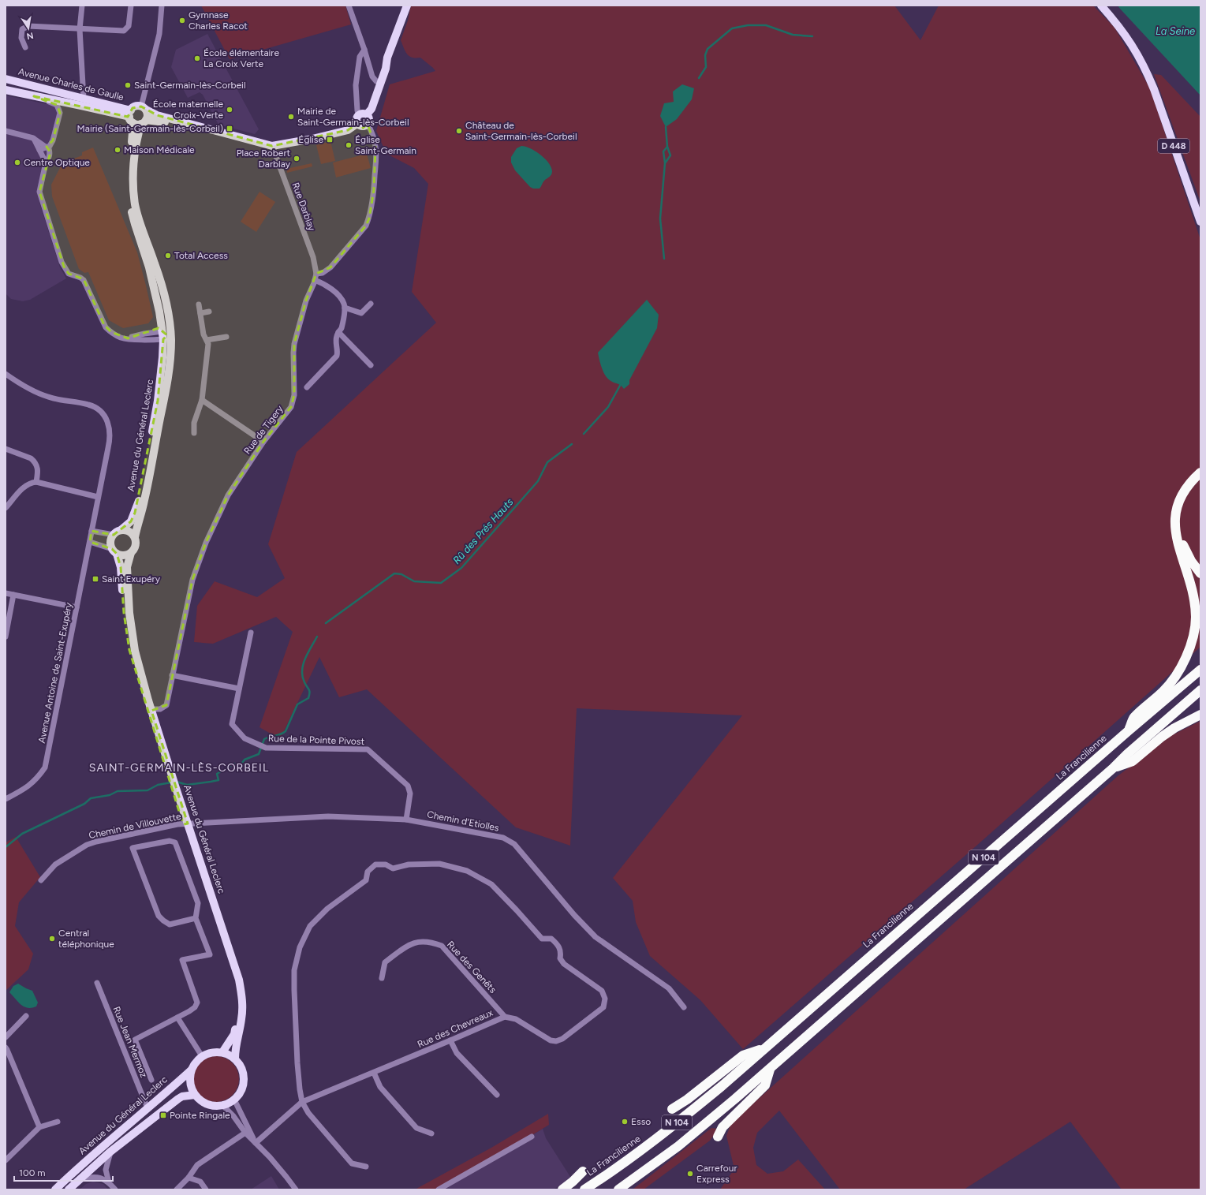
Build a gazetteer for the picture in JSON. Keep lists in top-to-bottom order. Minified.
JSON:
{"streets":{"highway":["La Francilienne","N 104"],"main road":["Avenue Charles de Gaulle","D 448","Avenue du Général Leclerc"],"street":["Rue Darblay","Rue de Tigery","Avenue Antoine de Saint-Exupéry","Rue de la Pointe Pivost","Chemin d'Etiolles","Chemin de Villouvette","Rue des Genêts","Rue des Chevreaux","Rue Jean Mermoz"]},"crossings":[["Avenue Charles de Gaulle","Avenue du Général Leclerc"],["Rue Darblay","Rue de Tigery"],["Rue de Tigery","Avenue du Général Leclerc"],["Avenue du Général Leclerc","Chemin d'Etiolles"],["Avenue du Général Leclerc","Chemin de Villouvette"],["Avenue du Général Leclerc","Rue Jean Mermoz"],["Rue de la Pointe Pivost","Chemin d'Etiolles"],["Chemin d'Etiolles","Chemin de Villouvette"],["Rue des Genêts","Rue des Chevreaux"]],"districts":["SAINT-GERMAIN-LÈS-CORBEIL"],"water":["La Seine","Rû des Prés Hauts"],"places":{"other":["Gymnase Charles Racot","École élémentaire La Croix Verte","Saint-Germain-lès-Corbeil","École maternelle Croix-Verte","Mairie de Saint-Germain-lès-Corbeil","Château de Saint-Germain-lès-Corbeil","Église Saint-Germain","Maison Médicale","Place Robert Darblay","Centre Optique","Total Access","Central téléphonique","Esso","Carrefour Express"],"transit":["Mairie (Saint-Germain-lès-Corbeil)","Église","Saint Exupéry","Pointe Ringale"]},"scale_bar":"100 m","north":"bottom"}
